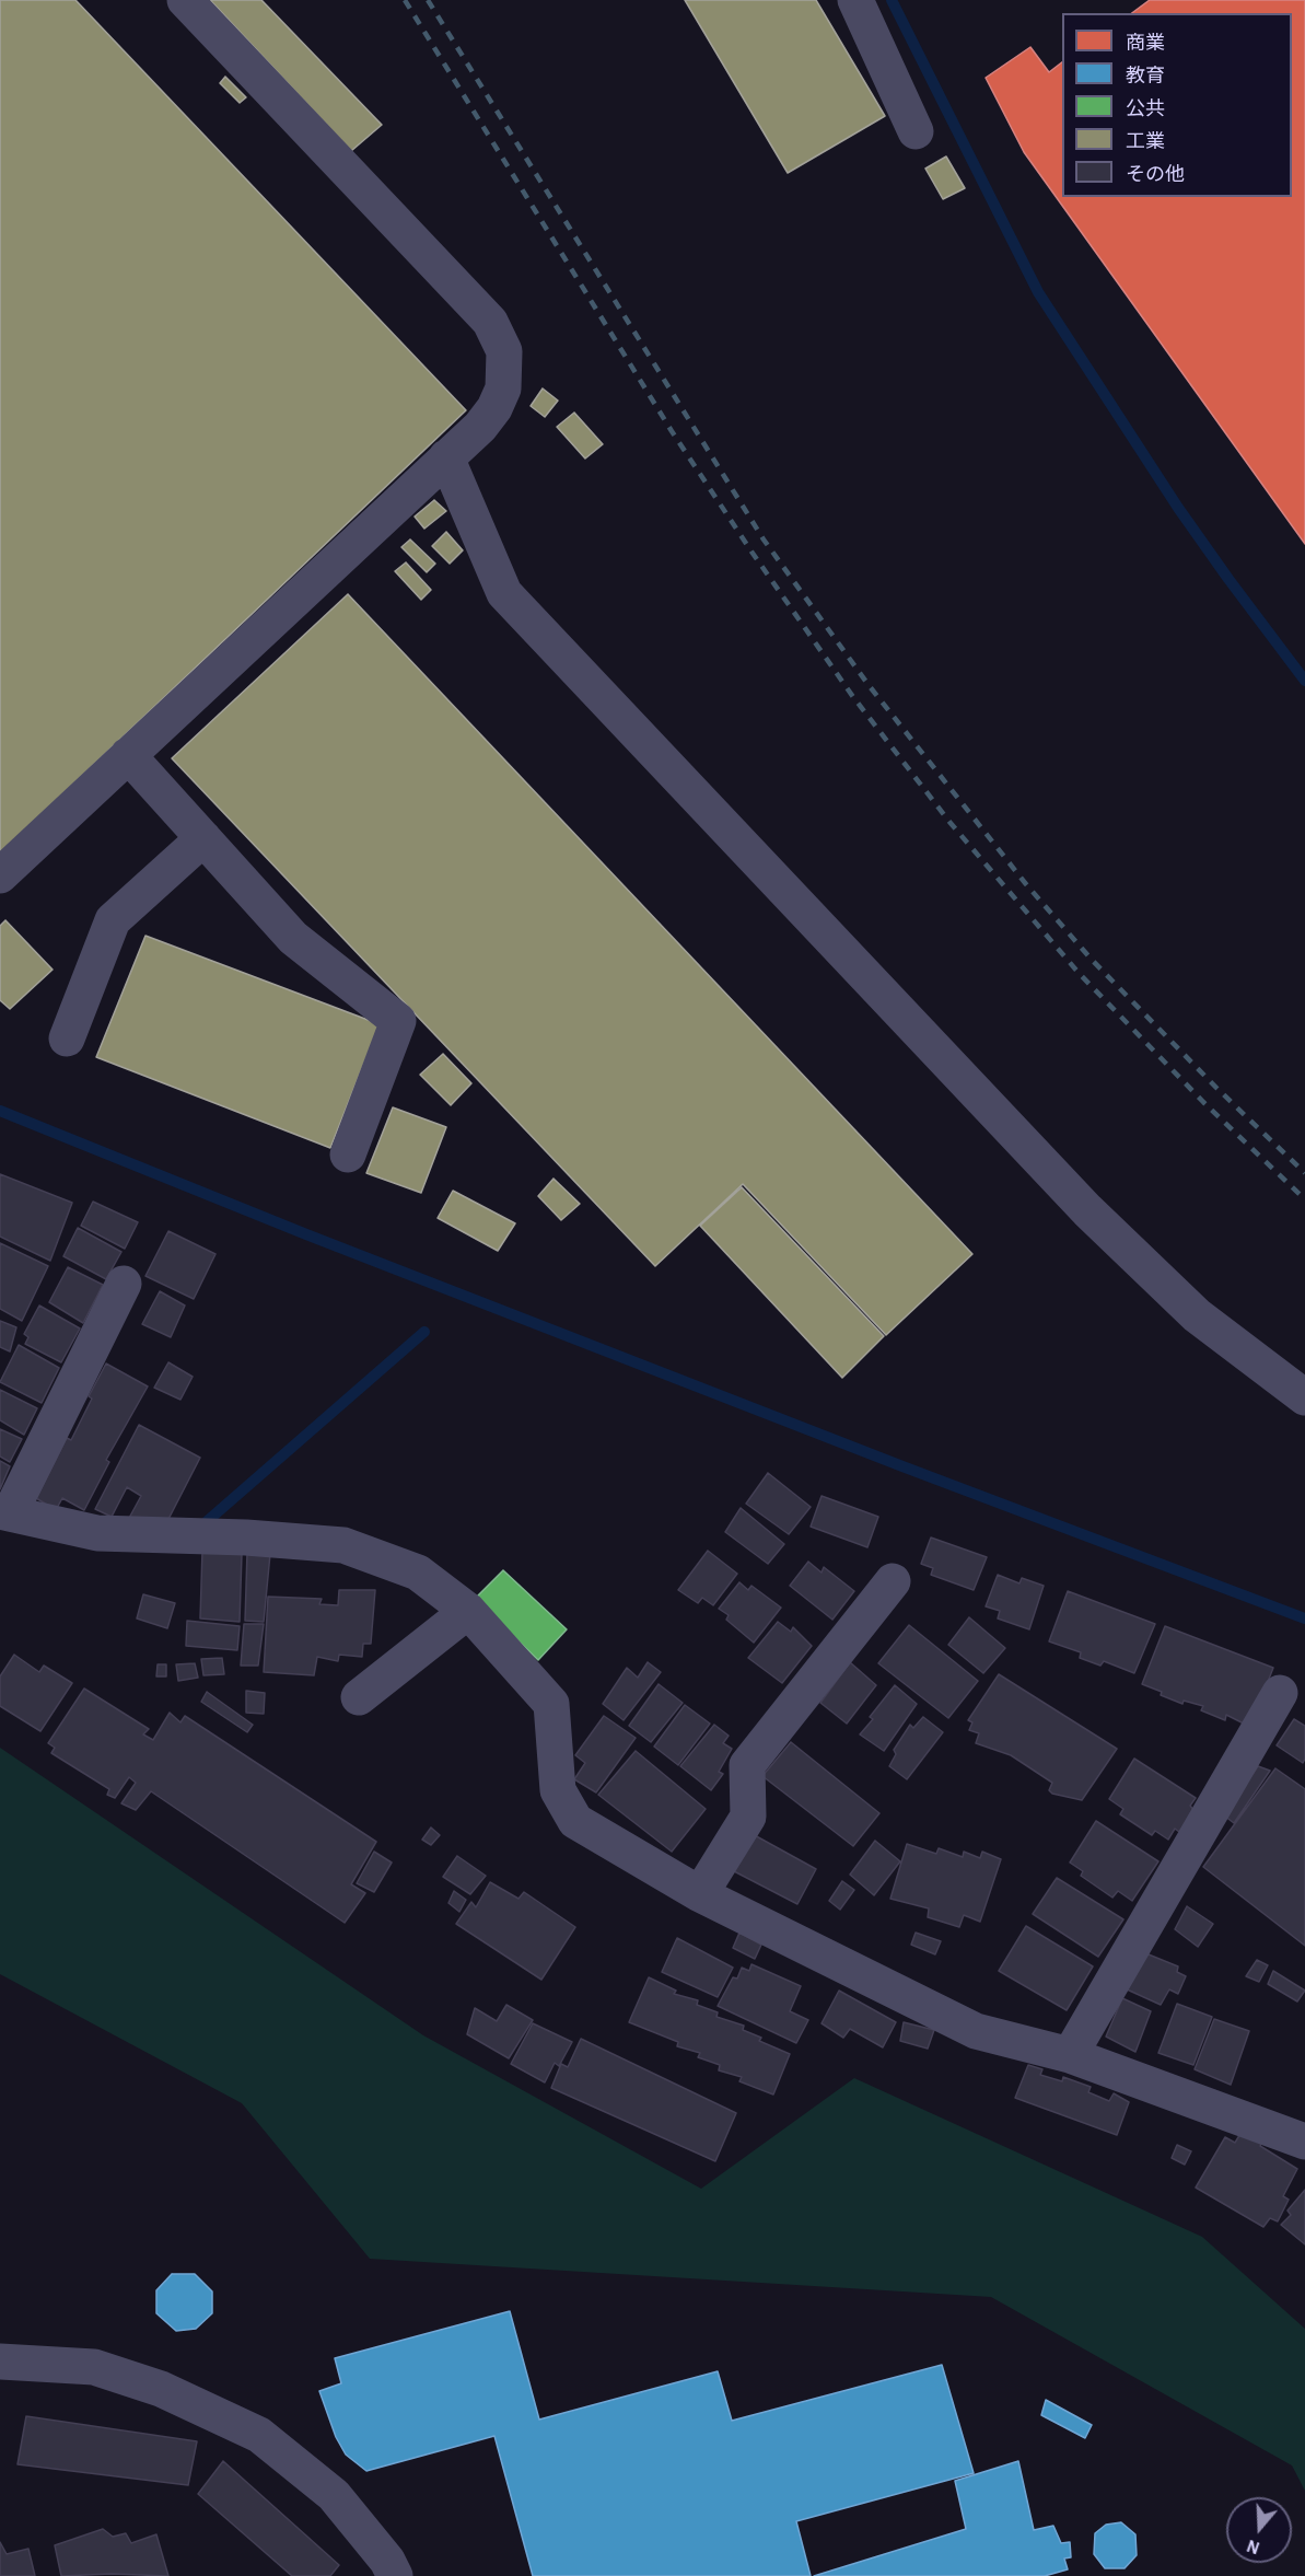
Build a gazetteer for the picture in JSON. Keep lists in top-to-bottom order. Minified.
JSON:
{"legend":["商業","教育","公共","工業","その他"],"north":"bottom"}
